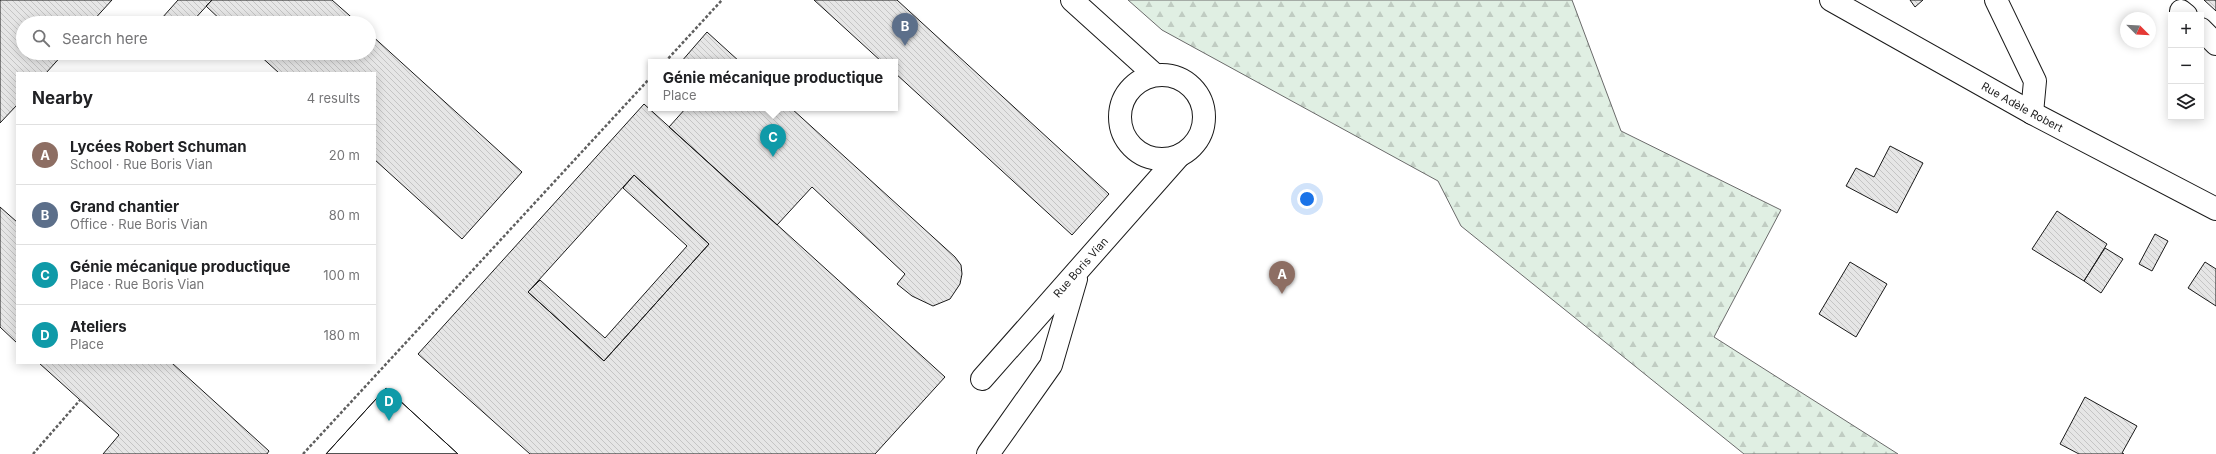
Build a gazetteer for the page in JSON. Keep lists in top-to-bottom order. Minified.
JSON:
{"streets":{"street":["Rue Adèle Robert","Rue Boris Vian"]},"north":"bottom right","page":{"map_buttons":["+","−"],"pins":["B","C","A","D"],"search":"Search here","popup":["Génie mécanique productique","Place"],"heading":["Nearby","4 results"],"list":[{"mark":"A","name":"Lycées Robert Schuman","note":"School · Rue Boris Vian","value":"20 m"},{"mark":"B","name":"Grand chantier","note":"Office · Rue Boris Vian","value":"80 m"},{"mark":"C","name":"Génie mécanique productique","note":"Place · Rue Boris Vian","value":"100 m"},{"mark":"D","name":"Ateliers","note":"Place","value":"180 m"}]}}
